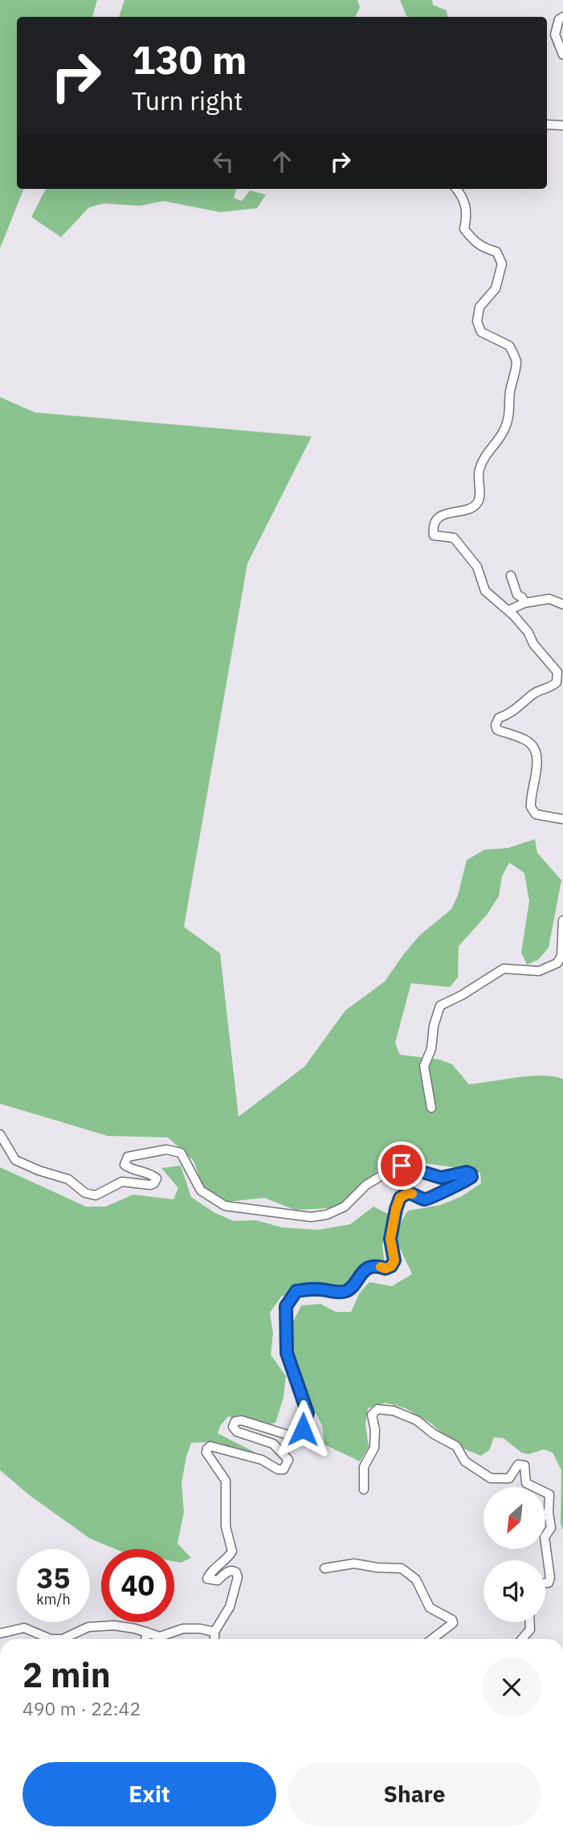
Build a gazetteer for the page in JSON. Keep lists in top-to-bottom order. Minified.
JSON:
{"north":"bottom left","page":{"turn":["130 m","Turn right"],"speed":"35 km/h","limit":"40","heading":["2 min","490 m · 22:42"],"buttons":["Exit","Share"]}}
